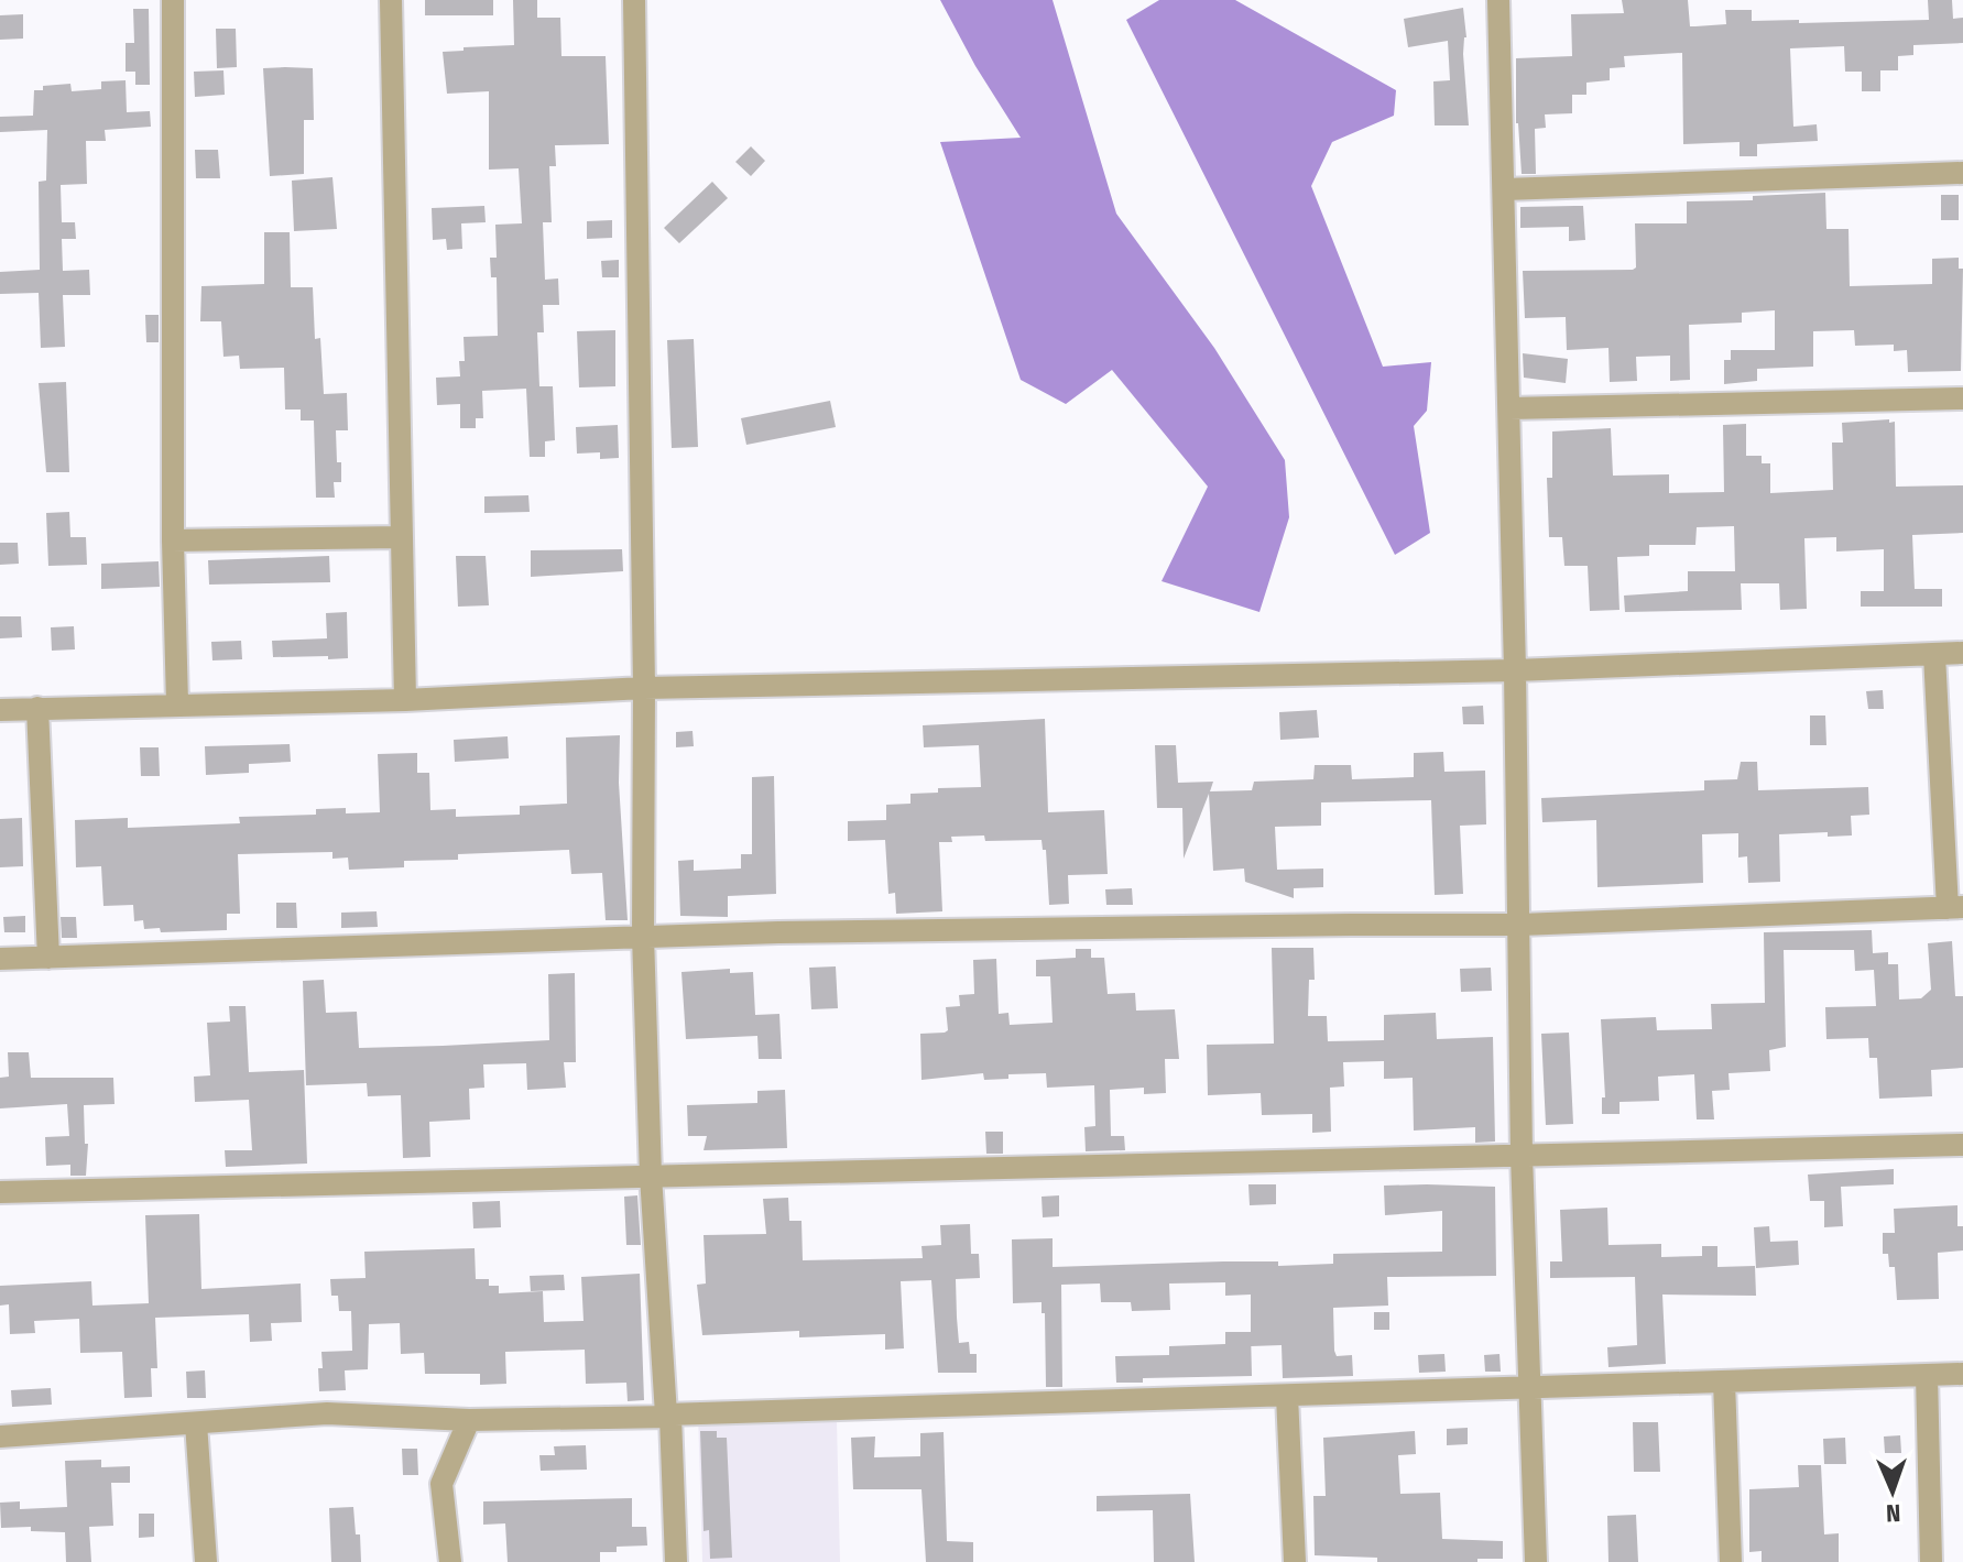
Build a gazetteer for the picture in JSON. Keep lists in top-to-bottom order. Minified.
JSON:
{"north":"bottom"}
